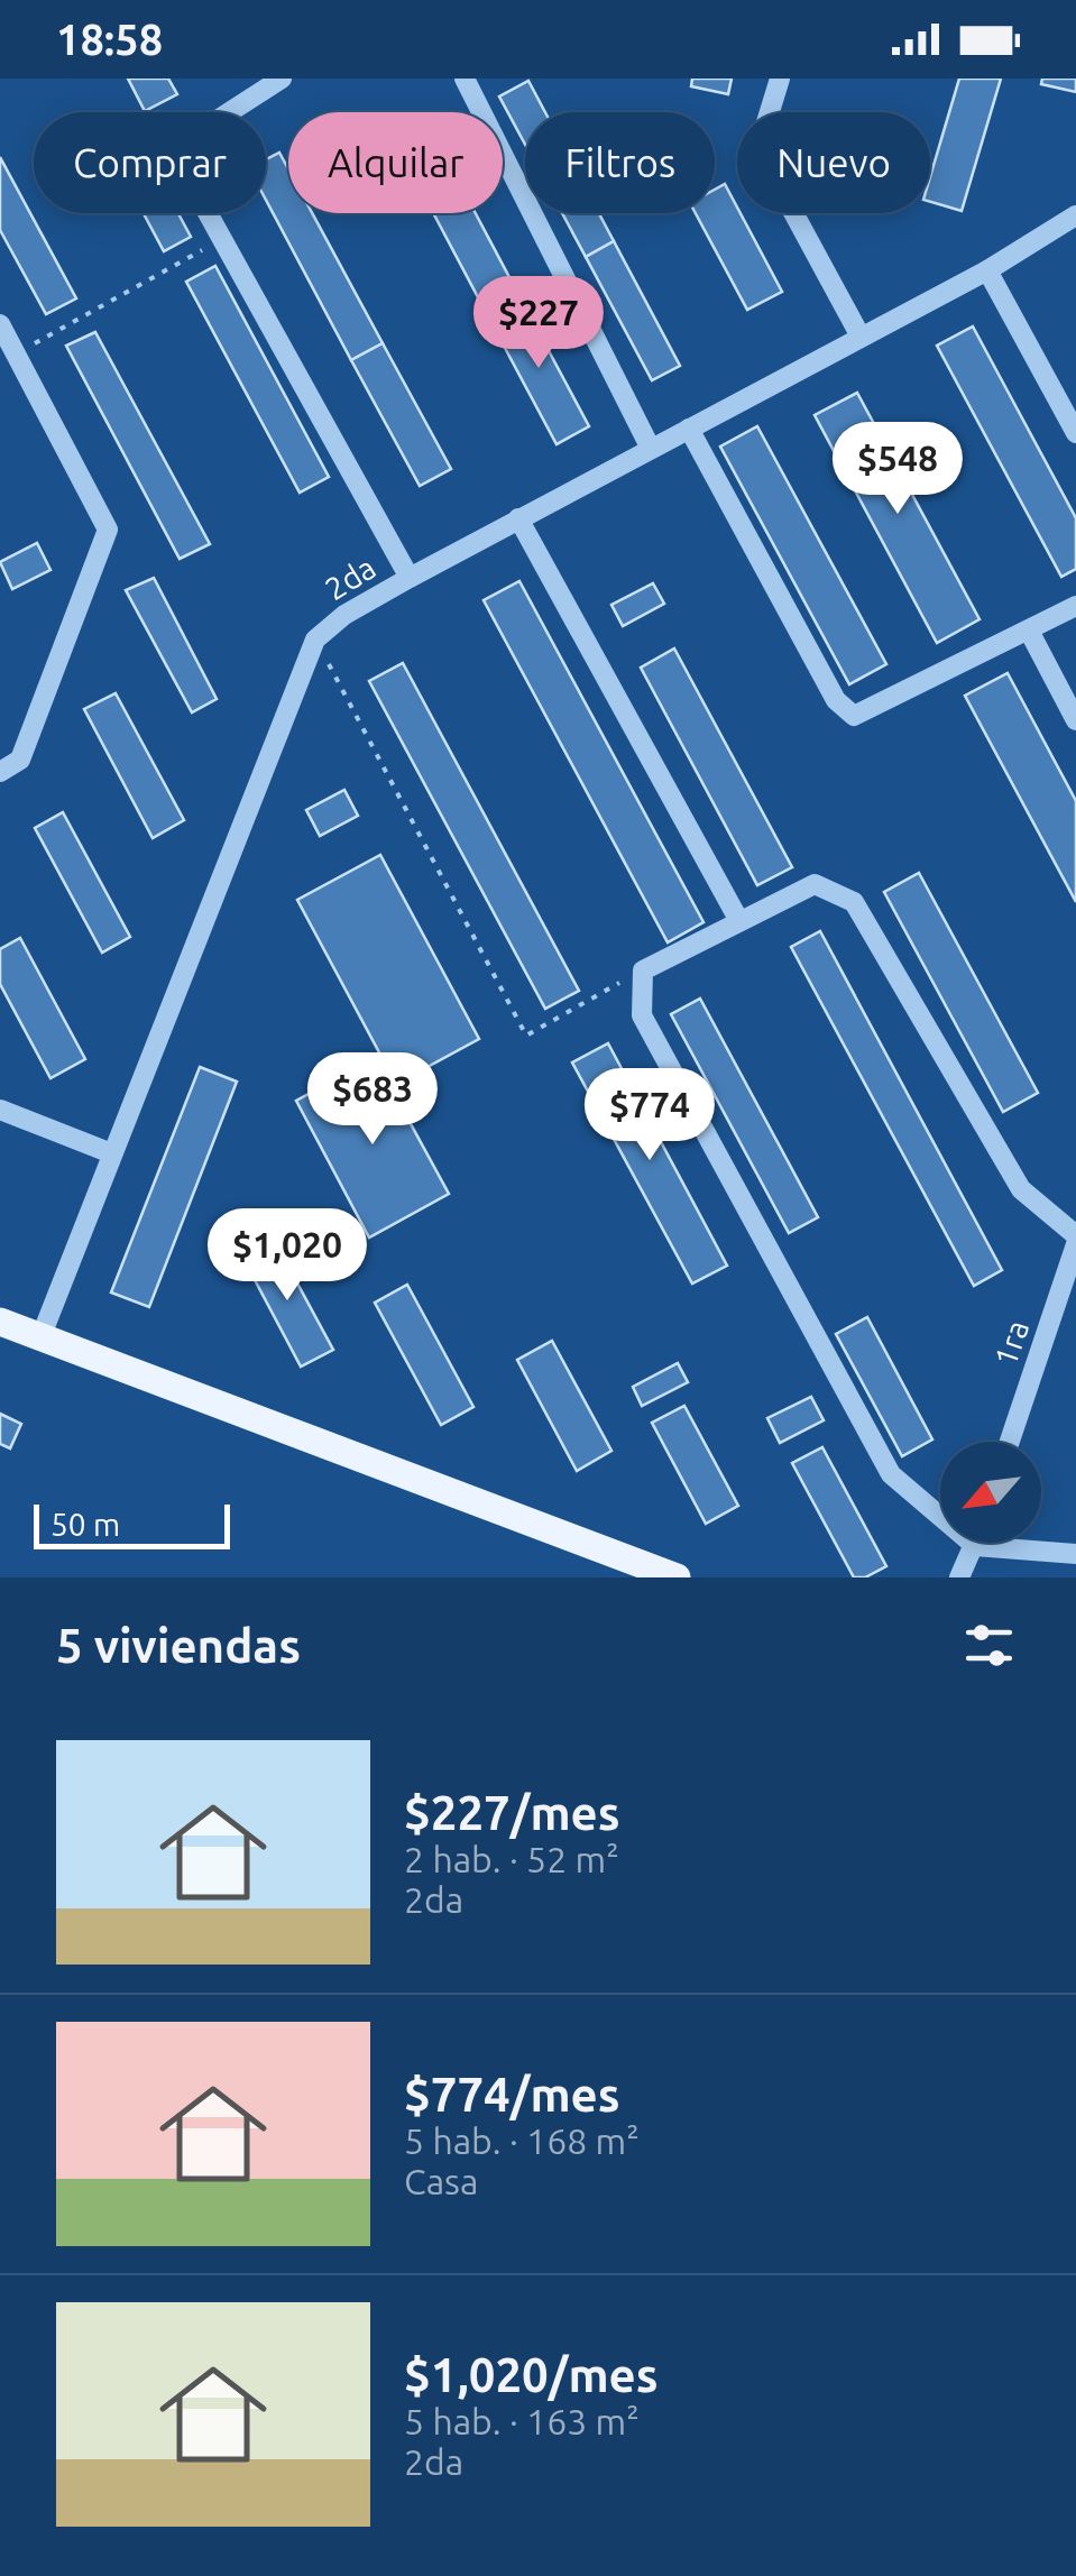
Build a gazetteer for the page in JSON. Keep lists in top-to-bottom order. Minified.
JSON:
{"streets":{"street":["2da","1ra"]},"scale_bar":"50 m","north":"bottom left","page":{"status":"18:58","chip":["Comprar","Alquilar","Filtros","Nuevo"],"price":["$227","$548","$683","$774","$1,020"],"scale":"50 m","heading":"5 viviendas","list":[{"name":"$227/mes","note":"2 hab. · 52 m² · 2da"},{"name":"$774/mes","note":"5 hab. · 168 m² · Casa"},{"name":"$1,020/mes","note":"5 hab. · 163 m² · 2da"}]}}
